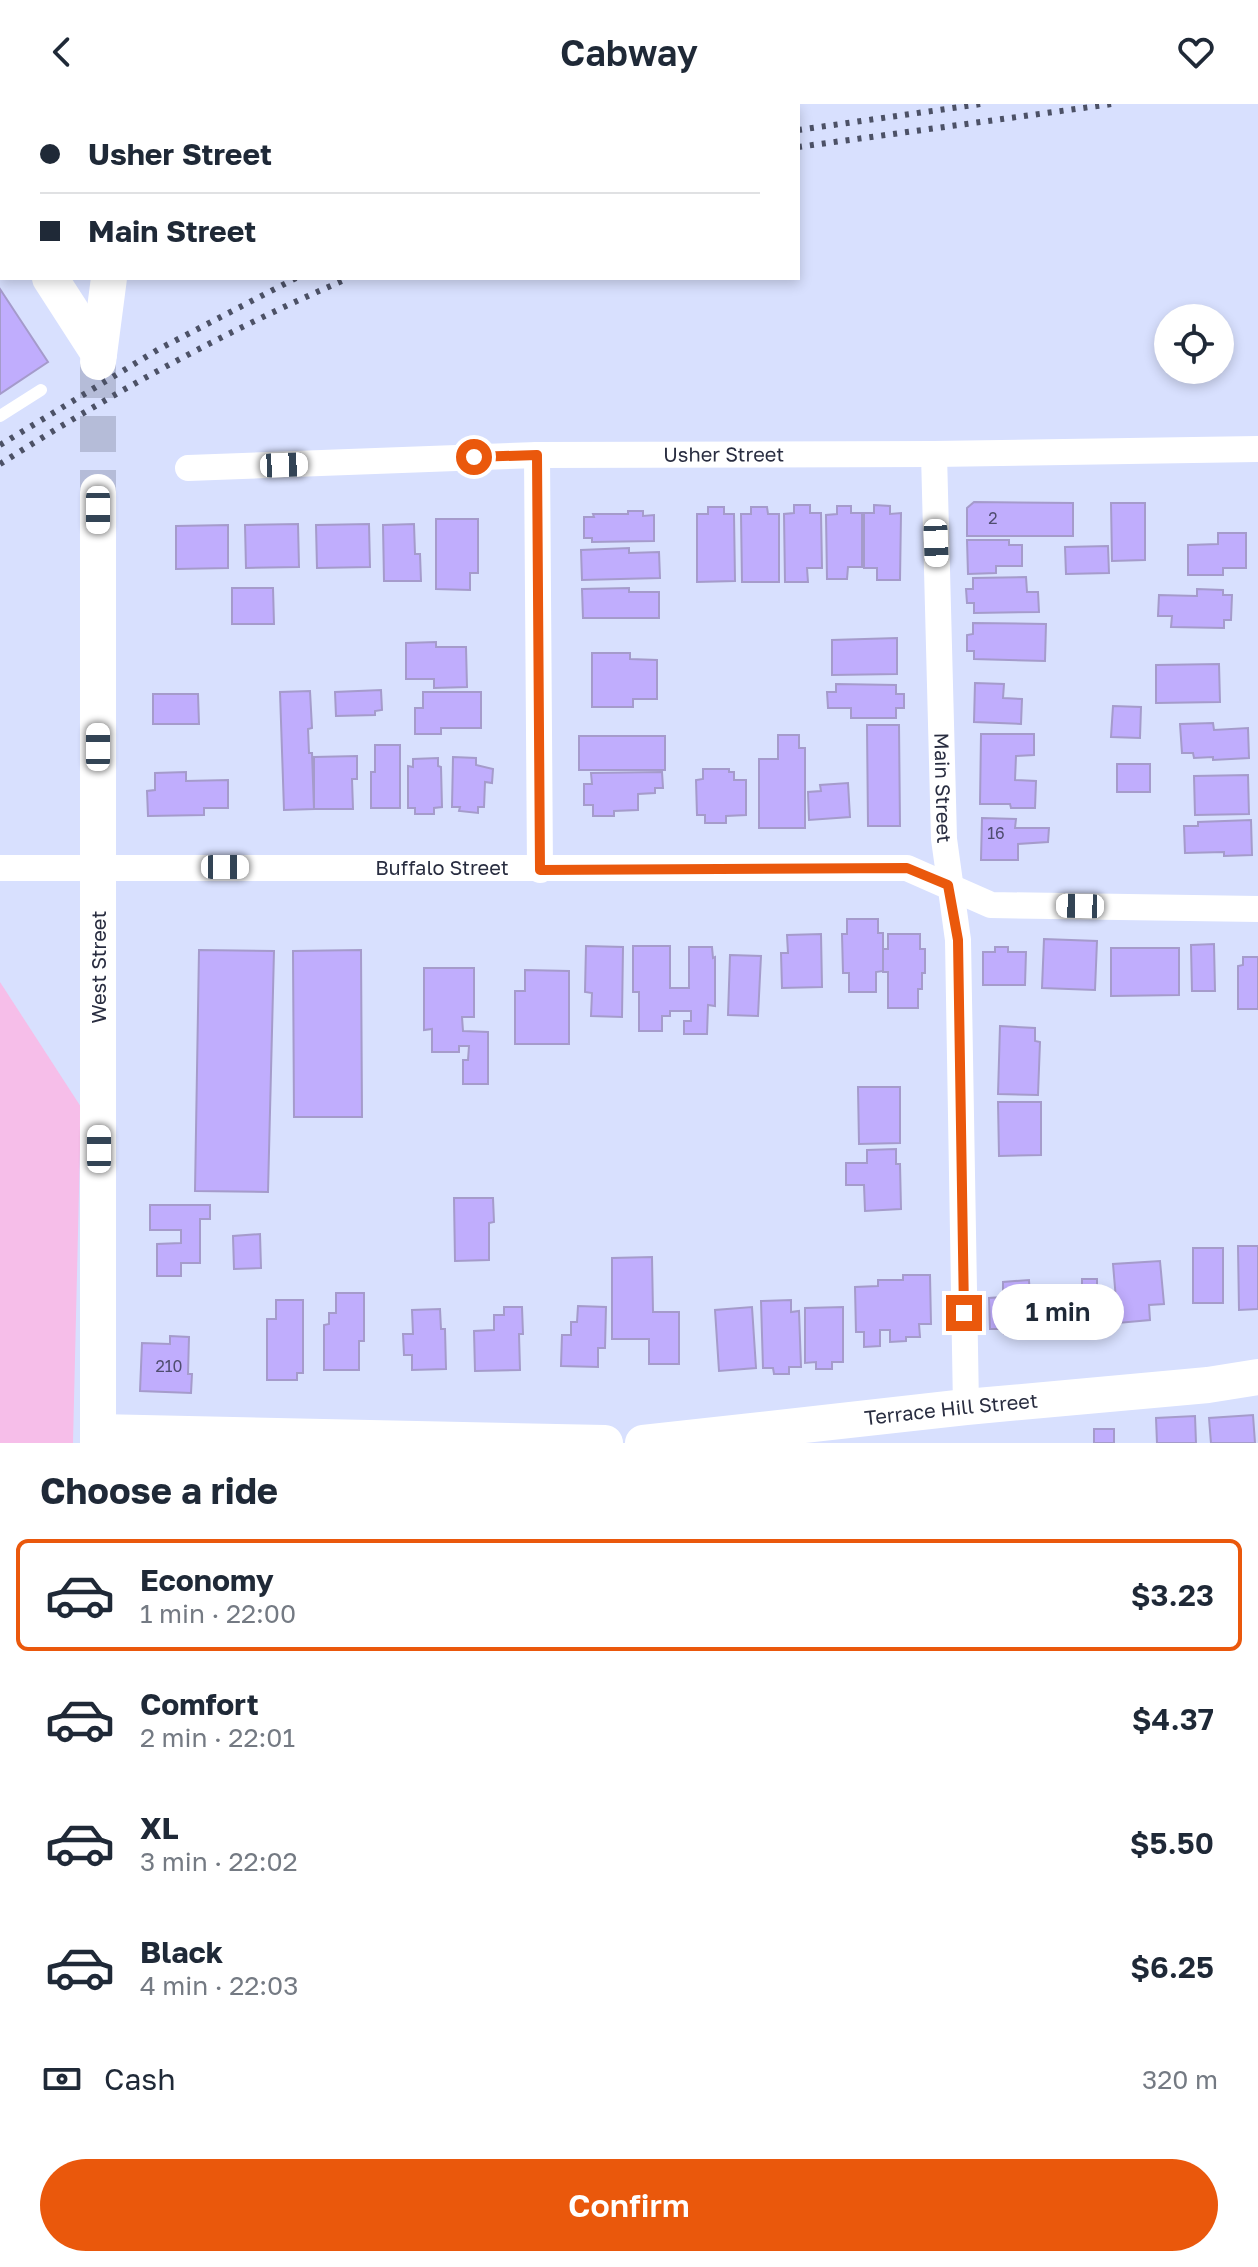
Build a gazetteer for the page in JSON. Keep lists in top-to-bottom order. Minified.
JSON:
{"streets":{"street":["Usher Street","Main Street","Buffalo Street","West Street","Terrace Hill Street"]},"crossings":[["Usher Street","Main Street"],["Main Street","Buffalo Street"],["Main Street","Terrace Hill Street"],["Buffalo Street","West Street"]],"house_numbers":["2","16","210"],"page":{"header":"Cabway","banner":["Usher Street","Main Street"],"bubble":"1 min","heading":"Choose a ride","list":[{"name":"Economy","note":"1 min · 22:00","value":"$3.23"},{"name":"Comfort","note":"2 min · 22:01","value":"$4.37"},{"name":"XL","note":"3 min · 22:02","value":"$5.50"},{"name":"Black","note":"4 min · 22:03","value":"$6.25"}],"pay":["Cash","320 m"],"buttons":"Confirm"}}
